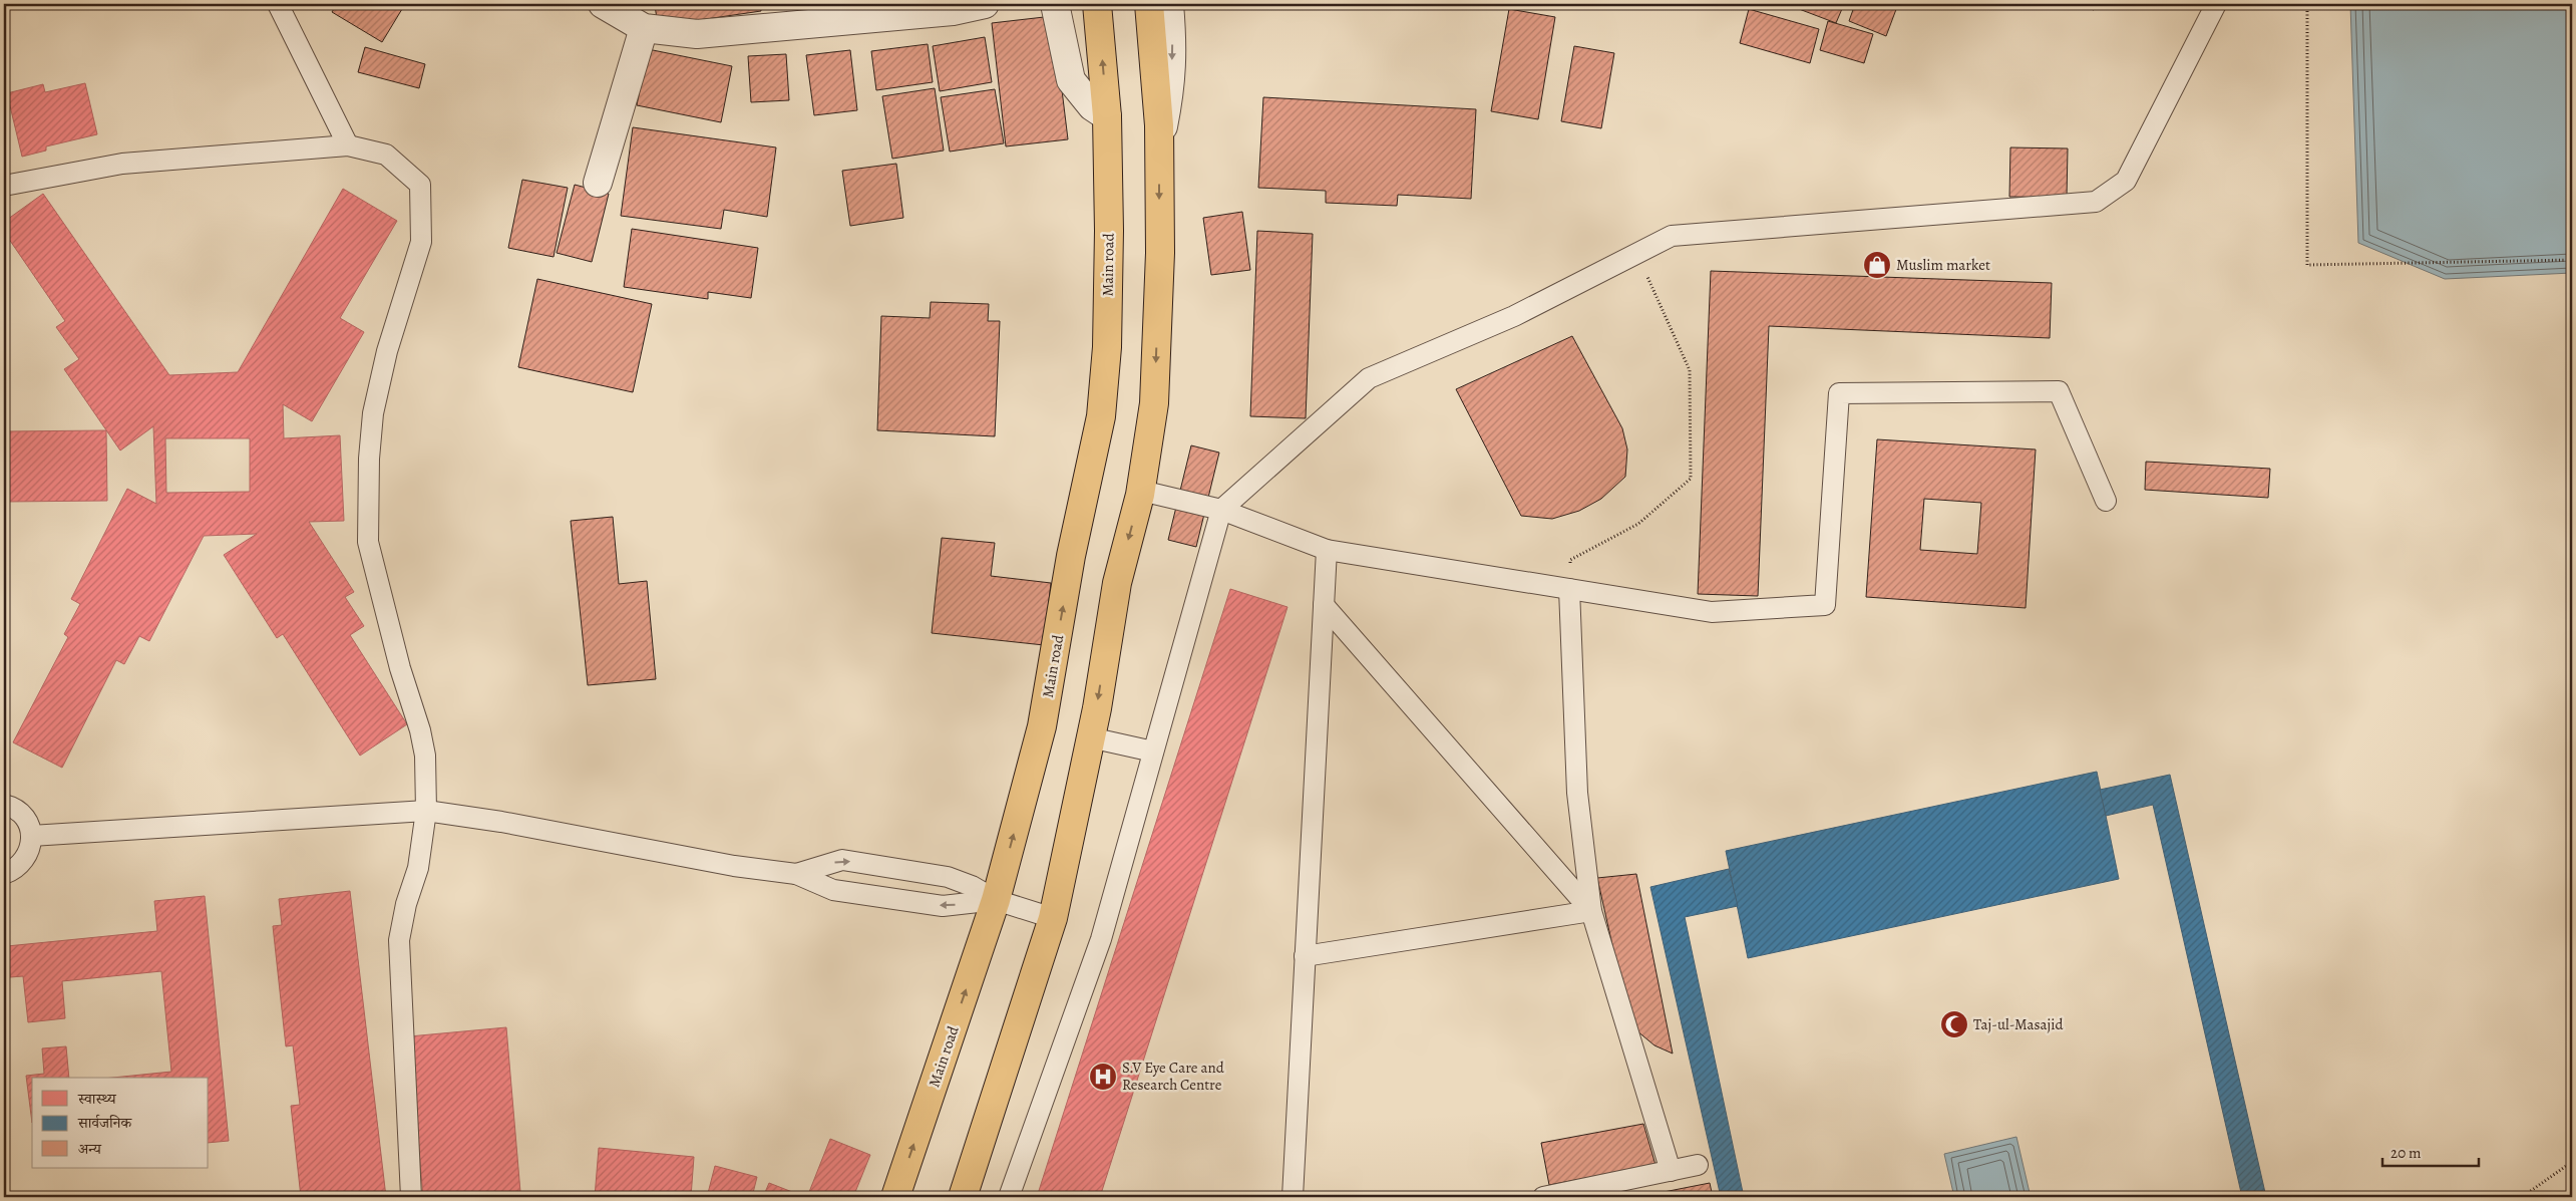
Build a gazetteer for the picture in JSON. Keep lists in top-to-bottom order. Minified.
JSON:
{"streets":{"main road":["Main road"]},"places":{"shop":["Muslim market"],"mosque":["Taj-ul-Masajid"],"hospital":["S.V Eye Care and Research Centre"]},"legend":["स्वास्थ्य","सार्वजनिक","अन्य"],"scale_bar":"20 m"}
